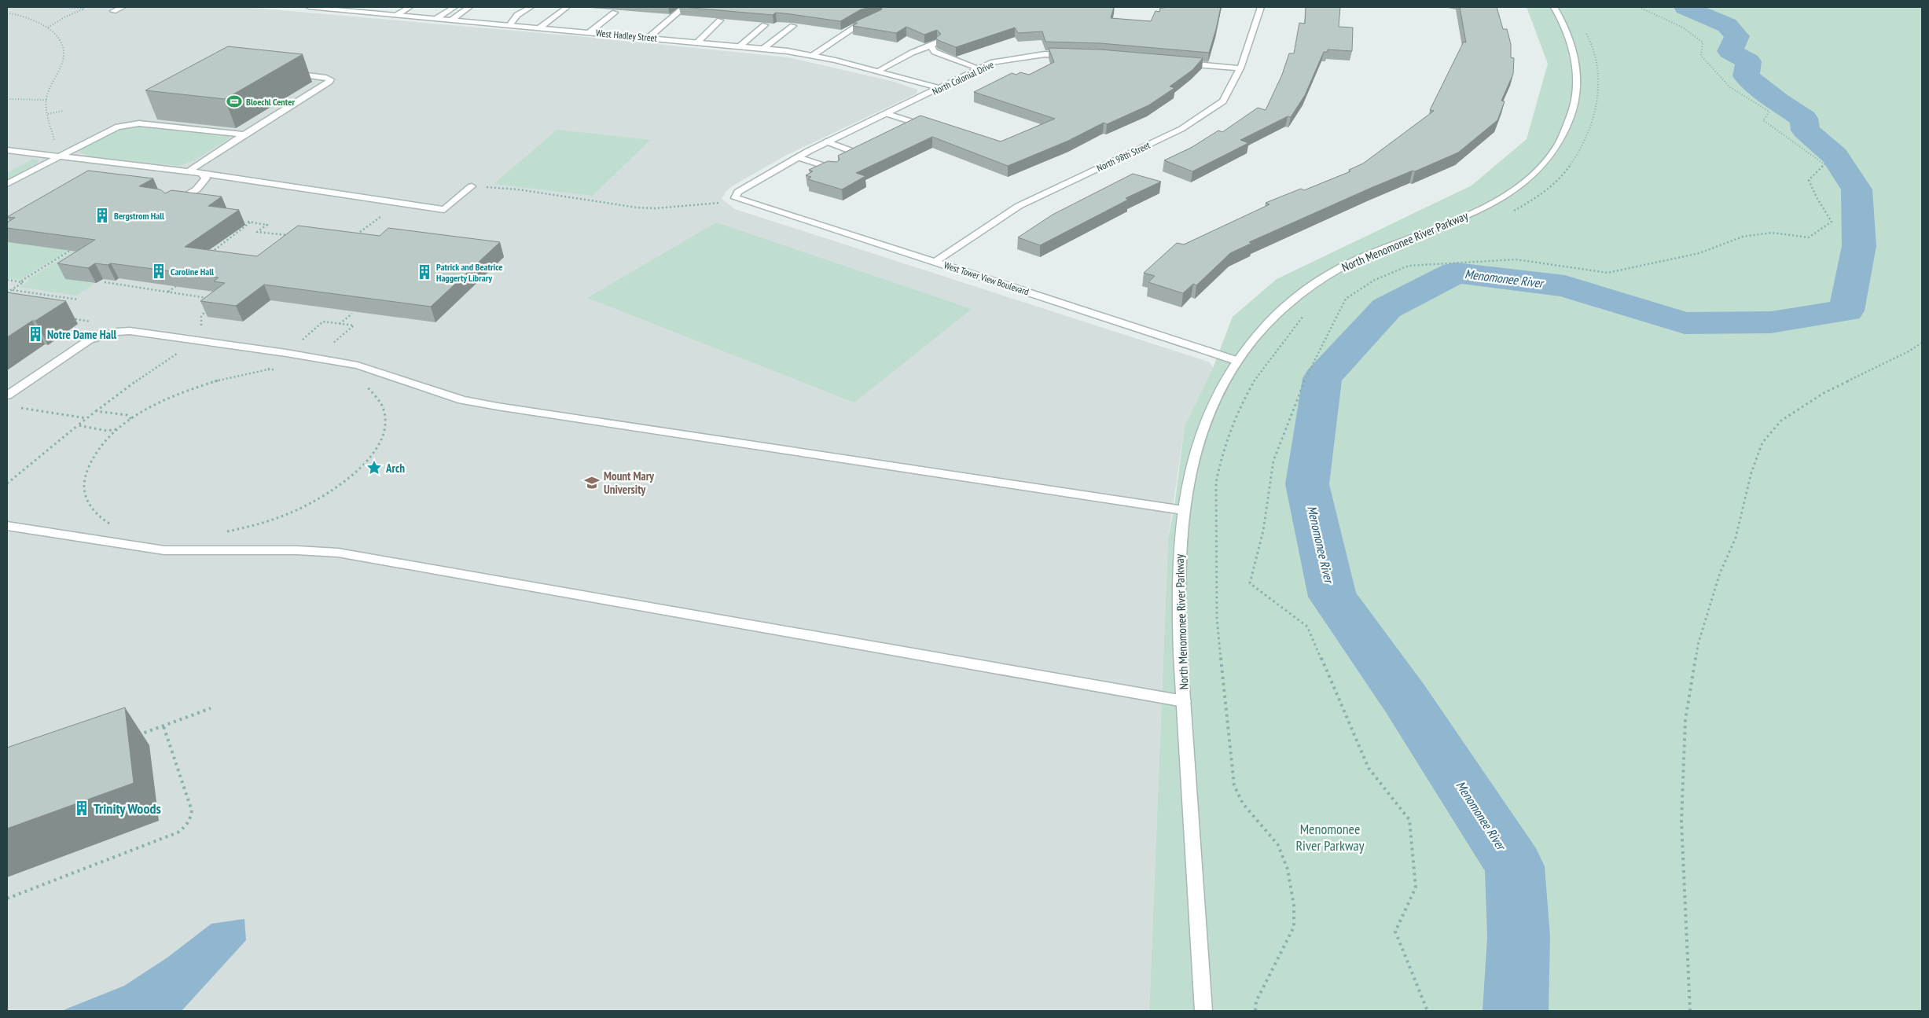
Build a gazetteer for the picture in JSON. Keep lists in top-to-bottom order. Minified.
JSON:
{"streets":{"street":["West Hadley Street","North Colonial Drive","North 98th Street","North Menomonee River Parkway","West Tower View Boulevard"]},"crossings":[["West Hadley Street","North Colonial Drive"],["North Colonial Drive","West Tower View Boulevard"],["North 98th Street","West Tower View Boulevard"],["North Menomonee River Parkway","West Tower View Boulevard"]],"water":["Menomonee River"],"parks":["Menomonee River Parkway"],"places":{"sports":["Bloechl Center"],"building":["Bergstrom Hall","Caroline Hall","Patrick and Beatrice Haggerty Library","Notre Dame Hall","Trinity Woods"],"place":["Arch"],"school or university":["Mount Mary University"]}}
